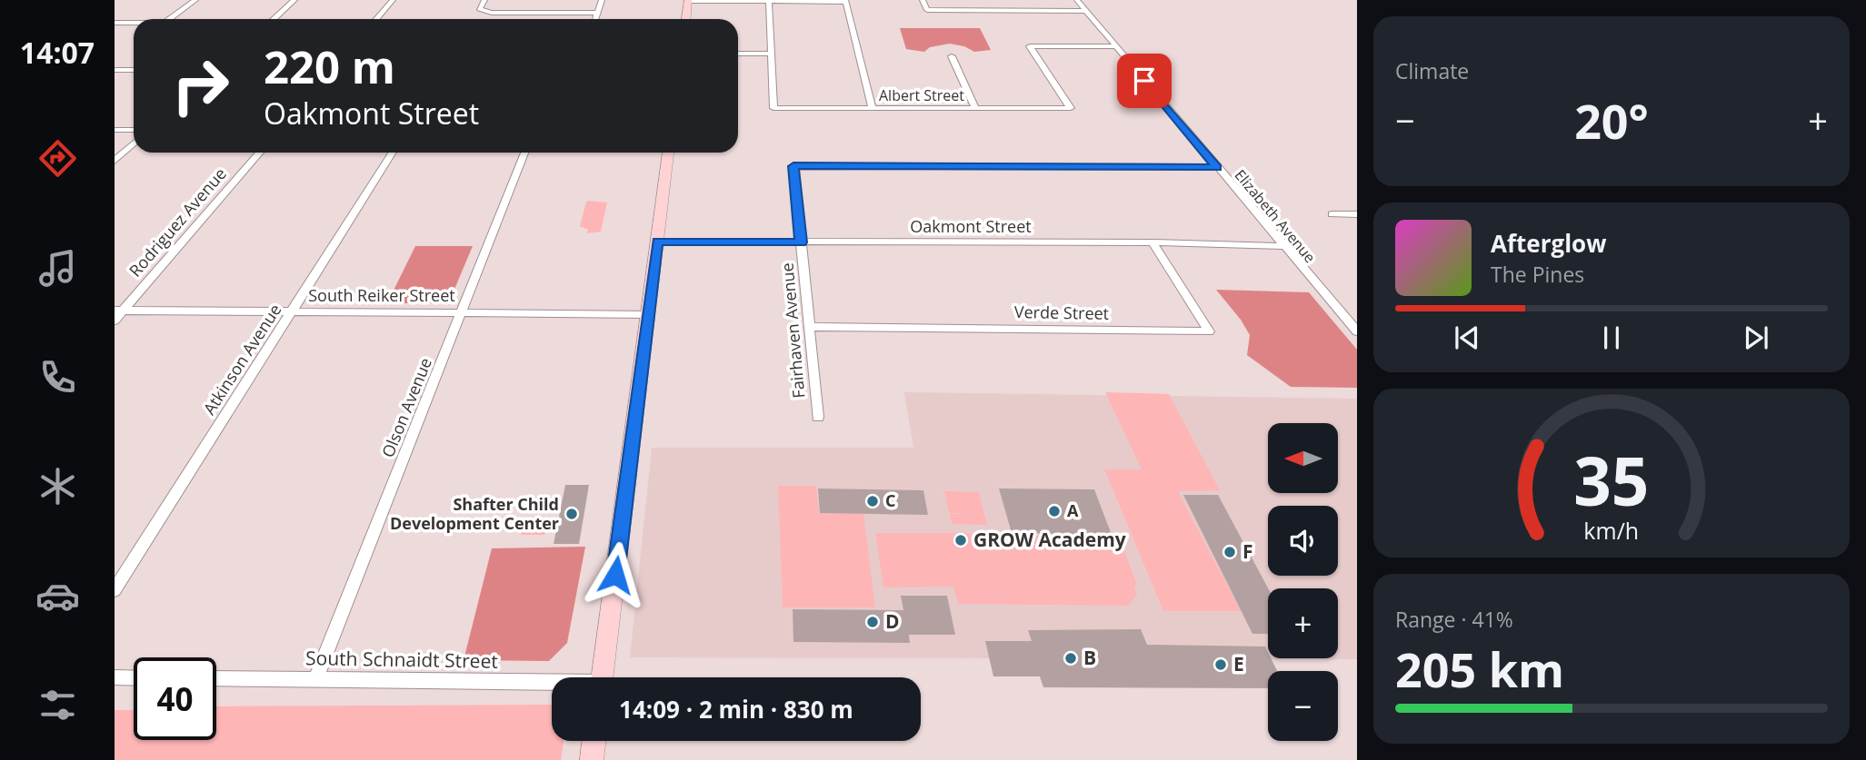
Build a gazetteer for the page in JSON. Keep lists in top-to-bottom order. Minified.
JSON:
{"streets":{"street":["Albert Street","Elizabeth Avenue","Rodriguez Avenue","Oakmont Street","South Reiker Street","Verde Street","Fairhaven Avenue","Atkinson Avenue","Olson Avenue","South Schnaidt Street"]},"crossings":[["Albert Street","Elizabeth Avenue"],["Elizabeth Avenue","Oakmont Street"],["Elizabeth Avenue","Fairhaven Avenue"],["Rodriguez Avenue","South Reiker Street"],["Oakmont Street","Verde Street"],["Oakmont Street","Fairhaven Avenue"],["South Reiker Street","Atkinson Avenue"],["South Reiker Street","Olson Avenue"],["Verde Street","Fairhaven Avenue"],["Olson Avenue","South Schnaidt Street"]],"places":["C","A","Shafter Child Development Center","GROW Academy","F","D","B","E"],"north":"left","page":{"tabs":"14:07","tile":["Climate",["Range · 41%","205 km"]],"turn":["220 m","Oakmont Street"],"heat":["−","20°","+"],"song":["Afterglow","The Pines"],"map_buttons":["+","−"],"limit":"40","trip":"14:09 · 2 min · 830 m","gauge":["35","km/h"]}}
